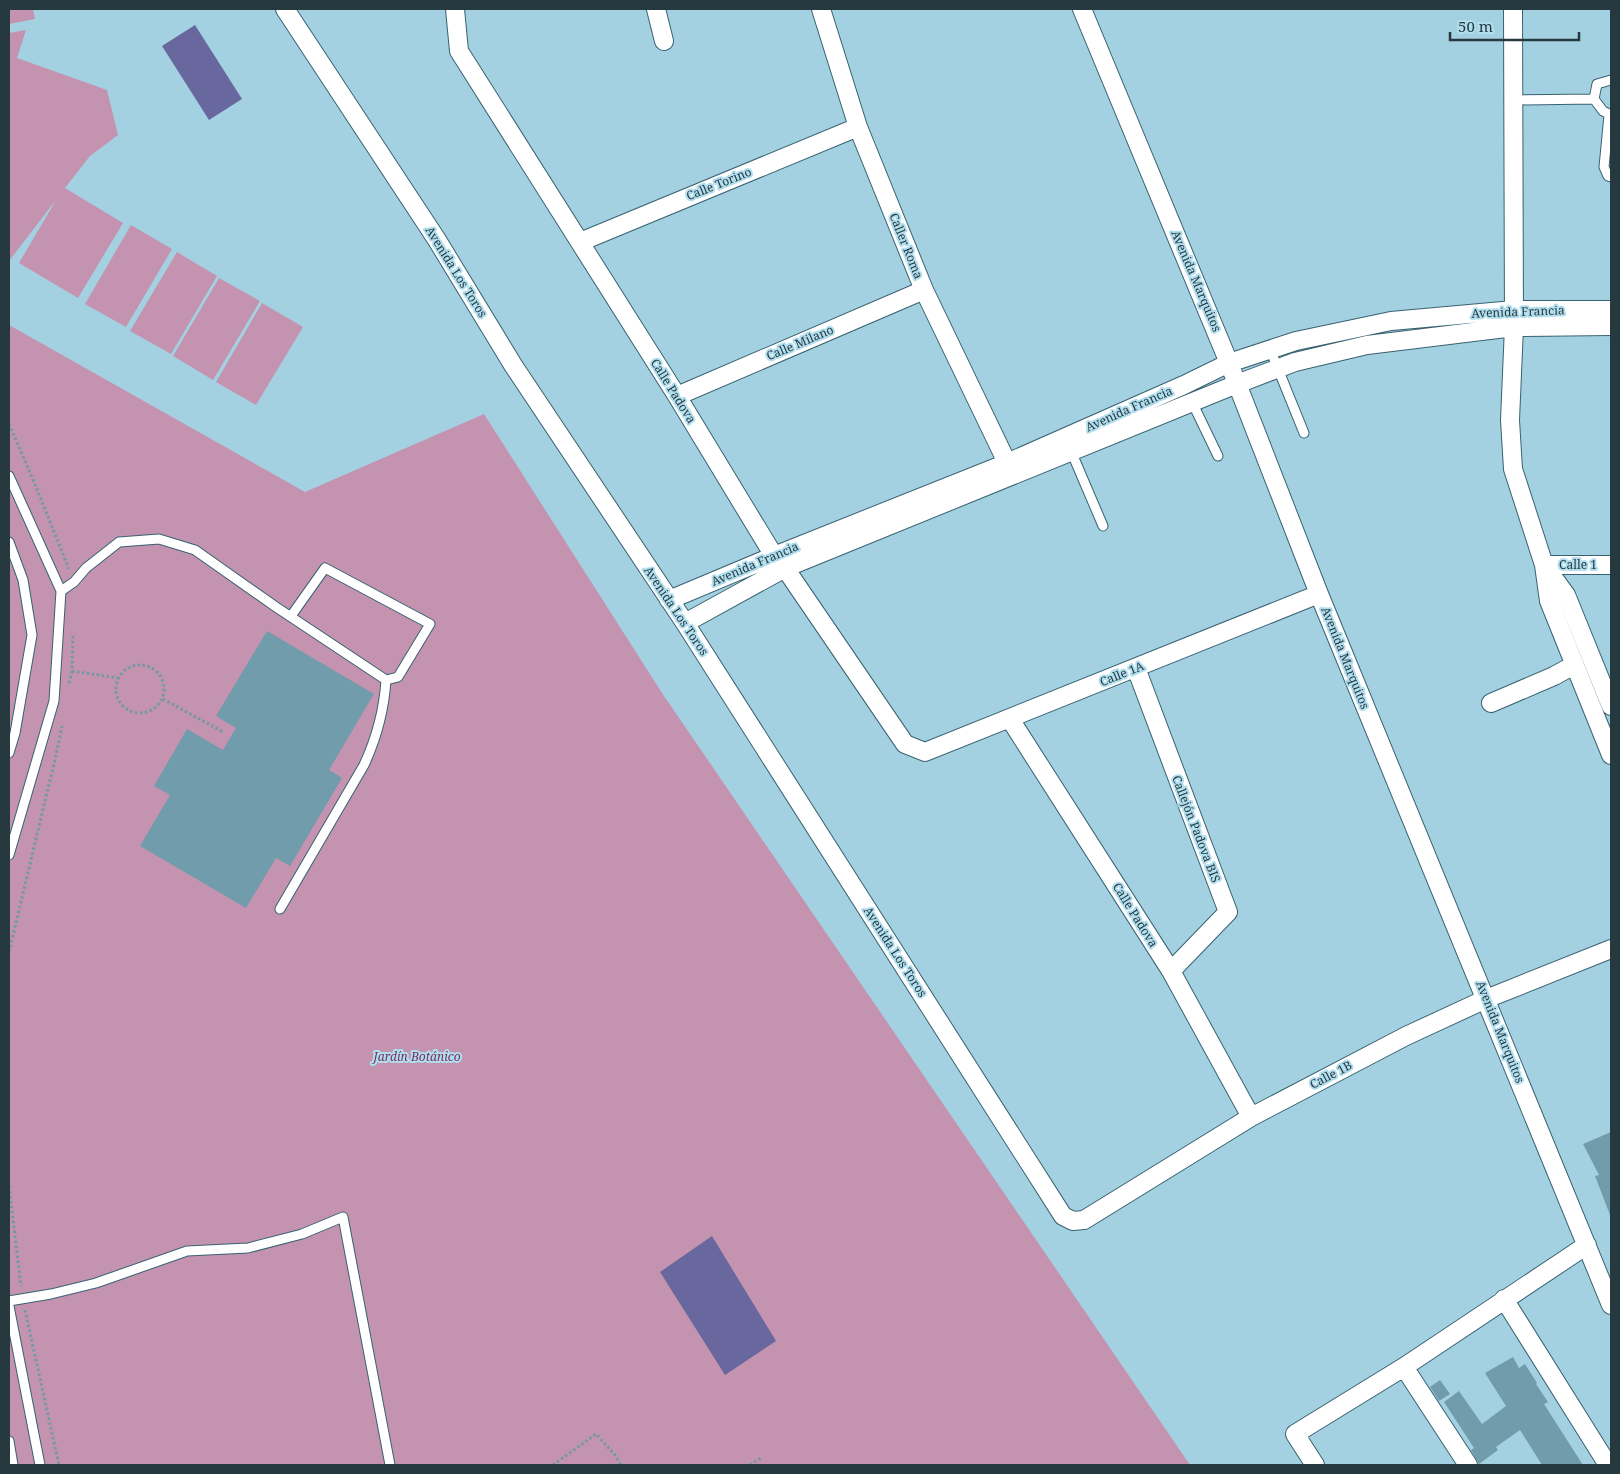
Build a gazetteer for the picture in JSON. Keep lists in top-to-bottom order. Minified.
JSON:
{"streets":{"street":["Calle Torino","Caller Roma","Avenida Los Toros","Avenida Marquitos","Avenida Francia","Calle Milano","Calle Padova","Calle 1","Calle 1A","Callejón Padova BIS","Calle 1B"]},"crossings":[["Calle Torino","Caller Roma"],["Calle Torino","Calle Padova"],["Caller Roma","Avenida Francia"],["Caller Roma","Calle Milano"],["Avenida Los Toros","Avenida Francia"],["Avenida Los Toros","Calle 1B"],["Avenida Marquitos","Avenida Francia"],["Avenida Marquitos","Calle 1A"],["Avenida Marquitos","Calle 1B"],["Avenida Francia","Calle Padova"],["Calle Milano","Calle Padova"],["Calle Padova","Calle 1A"],["Calle Padova","Callejón Padova BIS"],["Calle Padova","Calle 1B"],["Calle 1A","Callejón Padova BIS"]],"parks":["Jardín Botánico"],"scale_bar":"50 m"}
